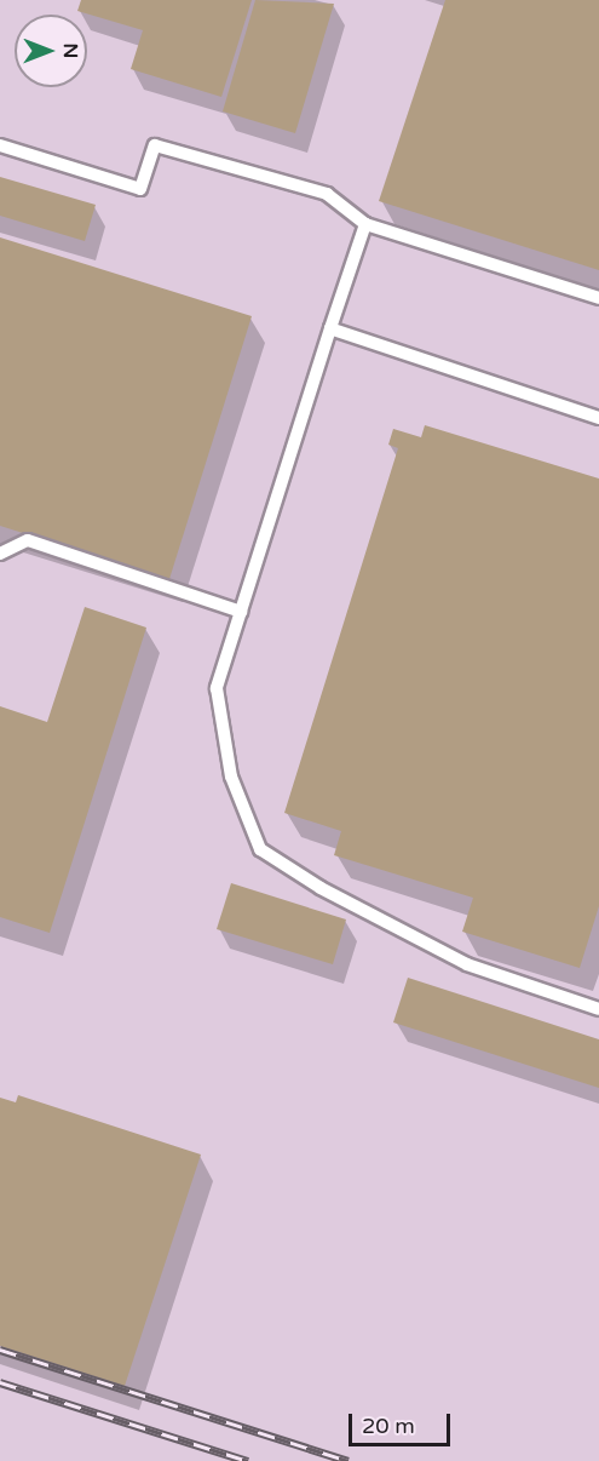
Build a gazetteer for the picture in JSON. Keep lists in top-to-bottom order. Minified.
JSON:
{"scale_bar":"20 m","north":"right"}
